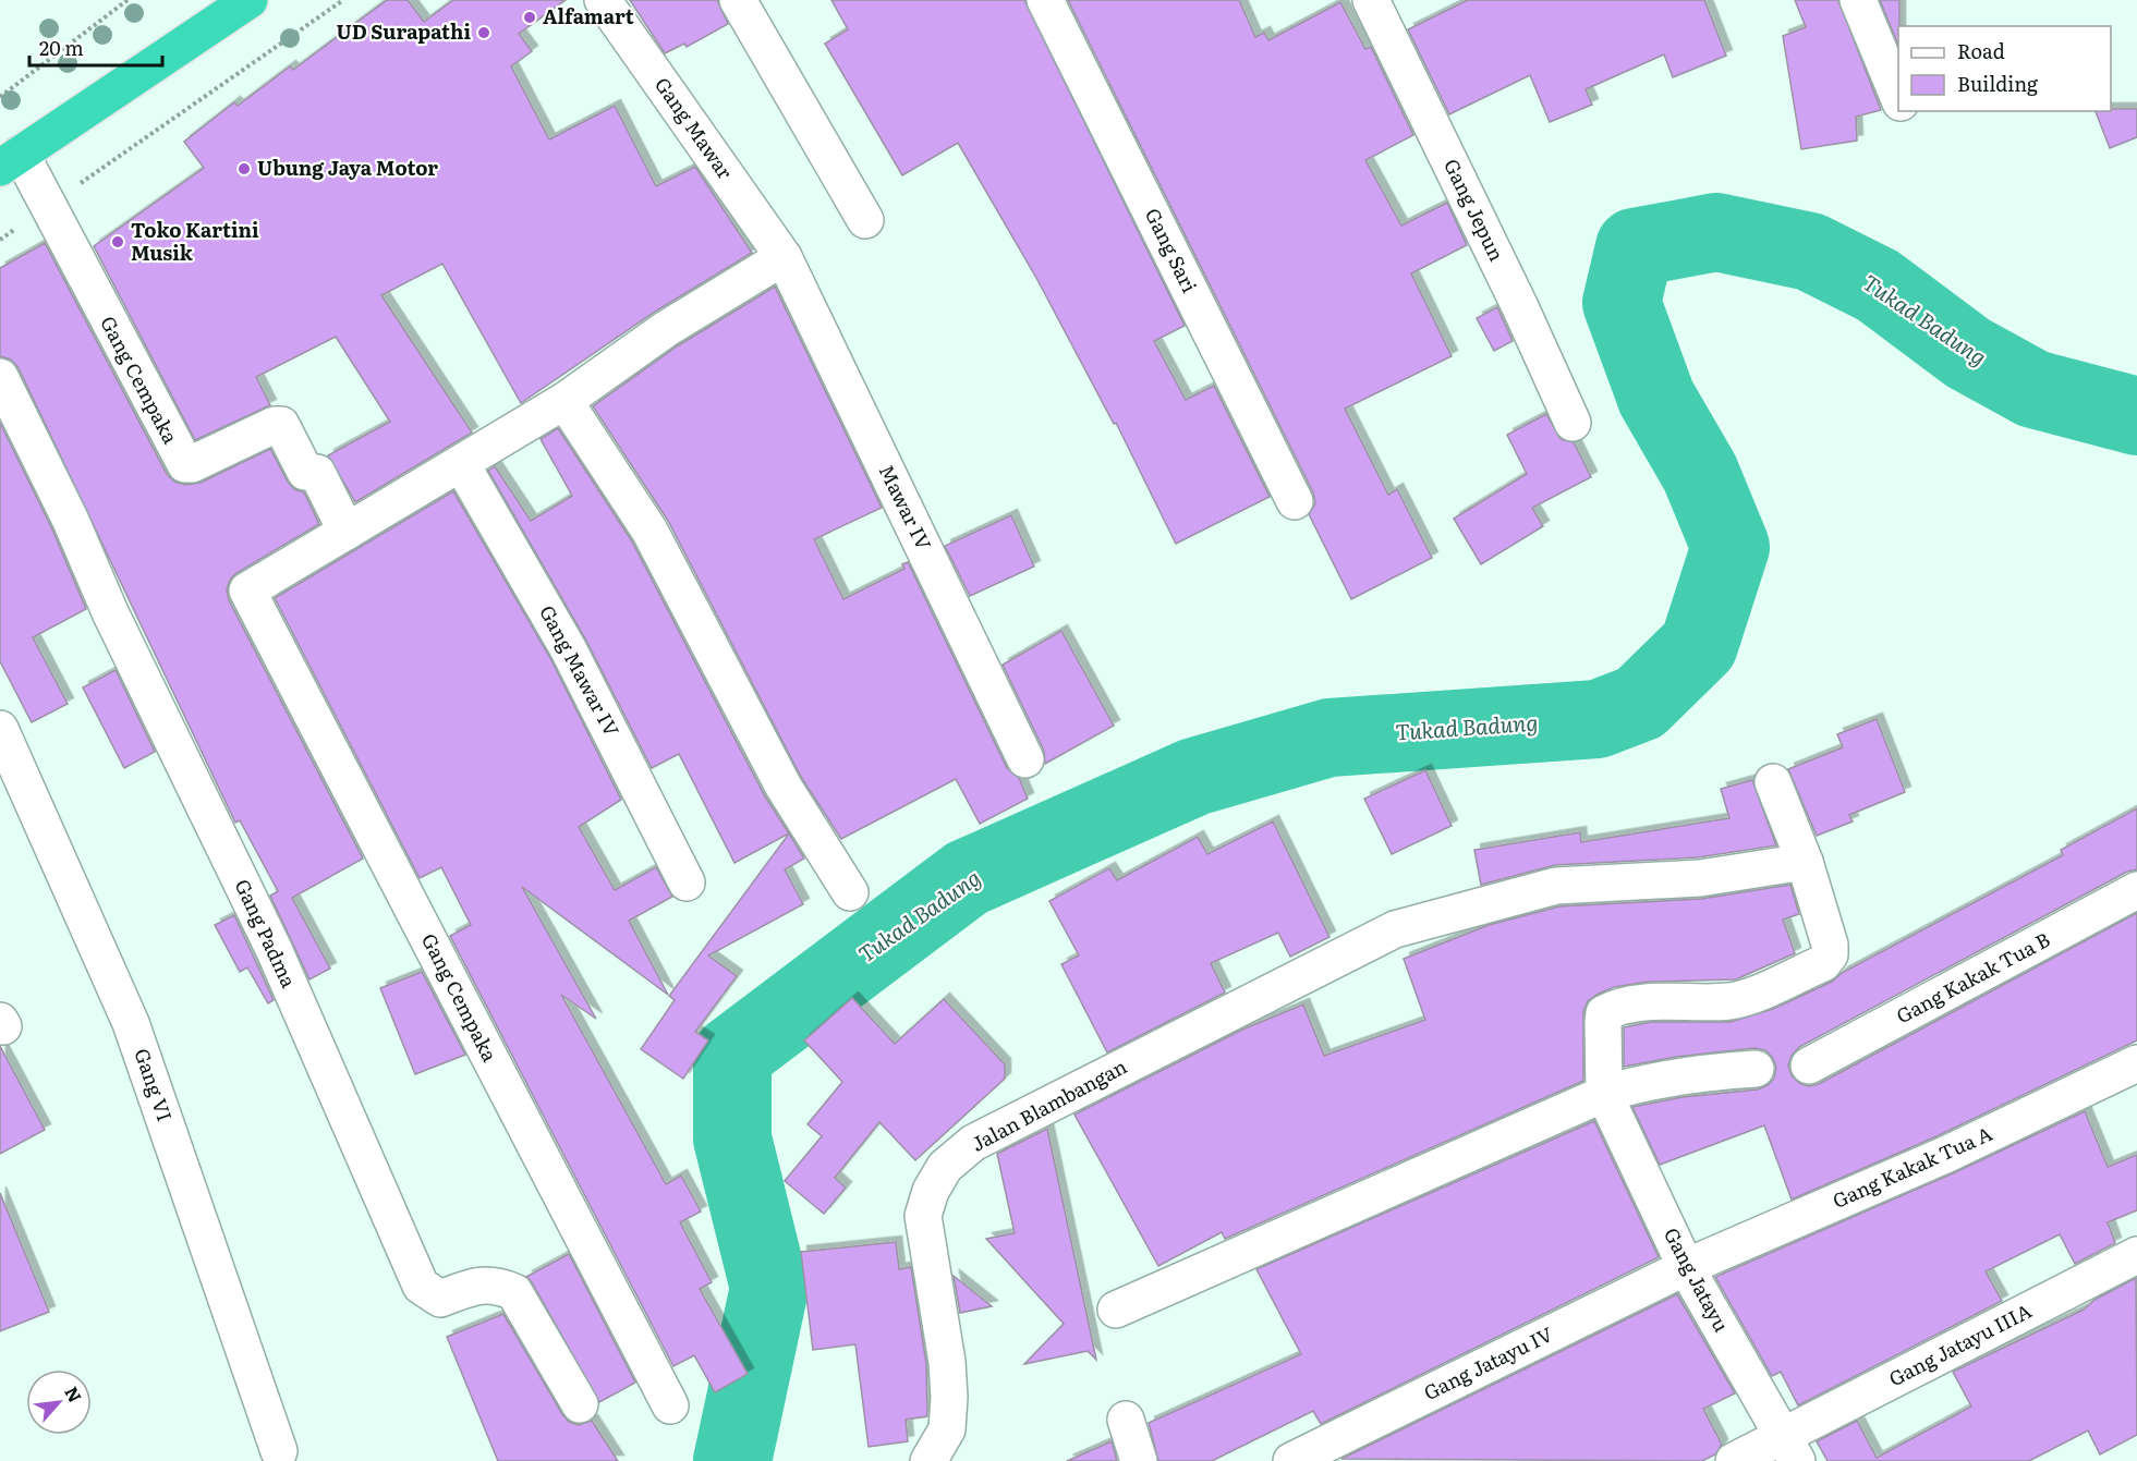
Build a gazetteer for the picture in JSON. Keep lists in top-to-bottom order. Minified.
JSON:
{"streets":{"street":["Gang Mawar","Gang Jepun","Gang Sari","Gang Cempaka","Mawar IV","Gang Mawar IV","Gang Padma","Gang Kakak Tua B","Gang VI","Jalan Blambangan","Gang Kakak Tua A","Gang Jatayu","Gang Jatayu IIIA","Gang Jatayu IV"]},"crossings":[["Gang Mawar","Mawar IV"],["Gang Kakak Tua A","Gang Jatayu"],["Gang Kakak Tua A","Gang Jatayu IV"],["Gang Jatayu","Gang Jatayu IIIA"],["Gang Jatayu","Gang Jatayu IV"]],"water":["Tukad Badung"],"places":["Alfamart","UD Surapathi","Ubung Jaya Motor","Toko Kartini Musik"],"legend":["Road","Building"],"scale_bar":"20 m","north":"top right"}
